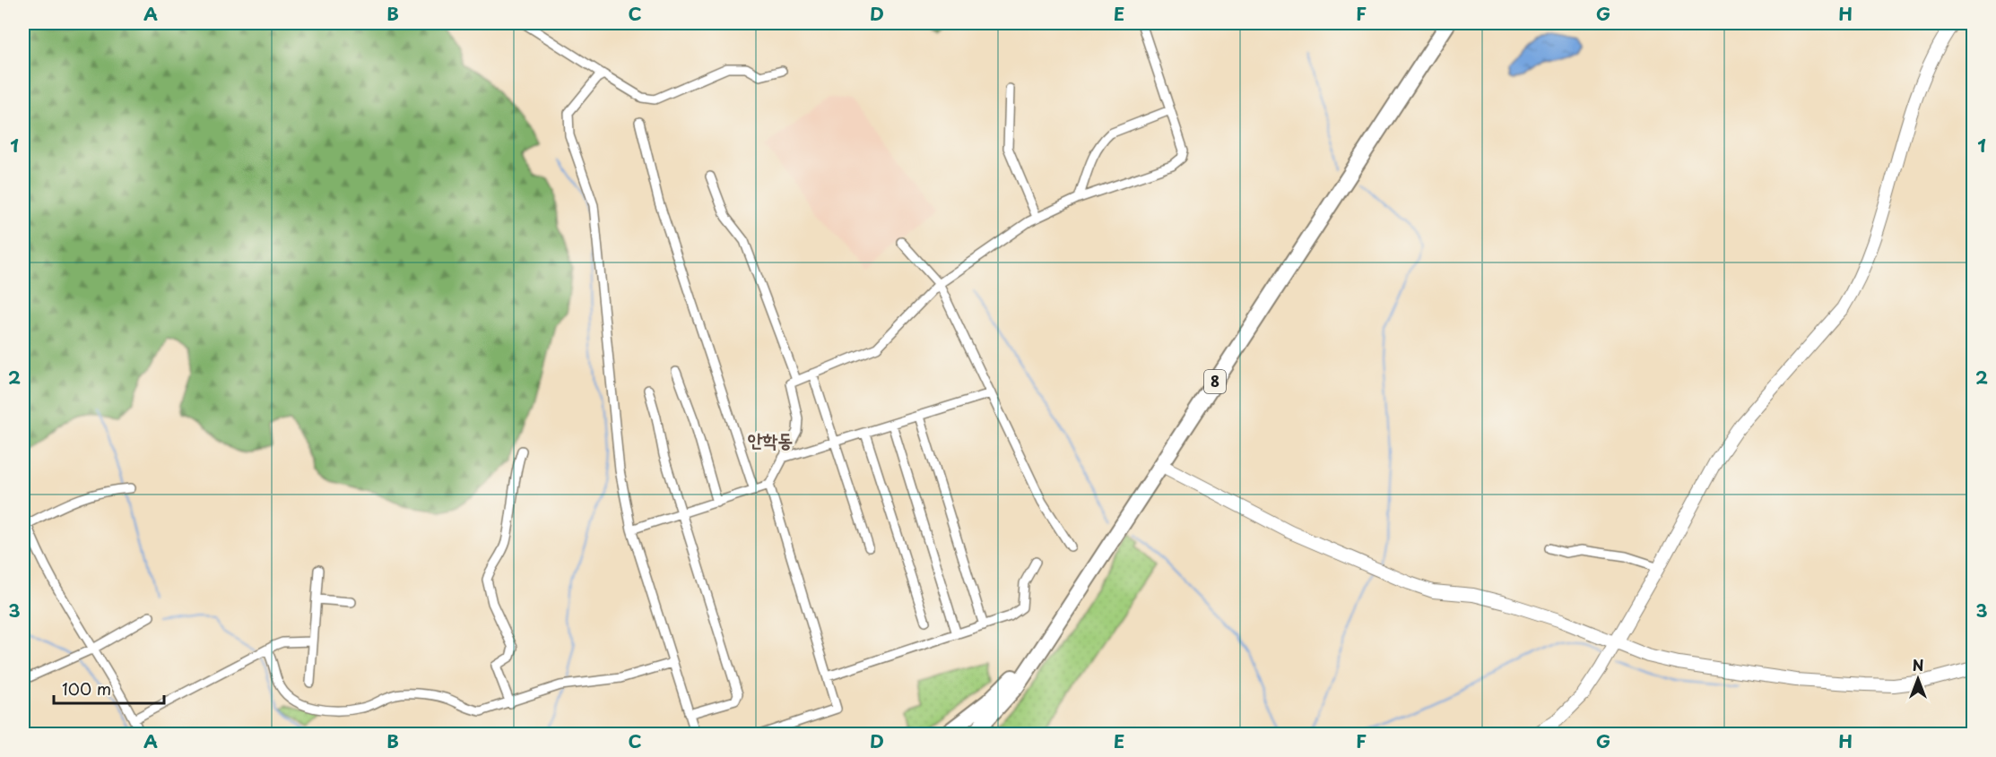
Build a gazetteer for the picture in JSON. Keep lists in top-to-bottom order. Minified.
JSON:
{"streets":{"highway":["8"]},"districts":["안학동"],"scale_bar":"100 m","north":"top","grid":{"columns":["A","B","C","D","E","F","G","H"],"rows":["1","2","3"]}}
